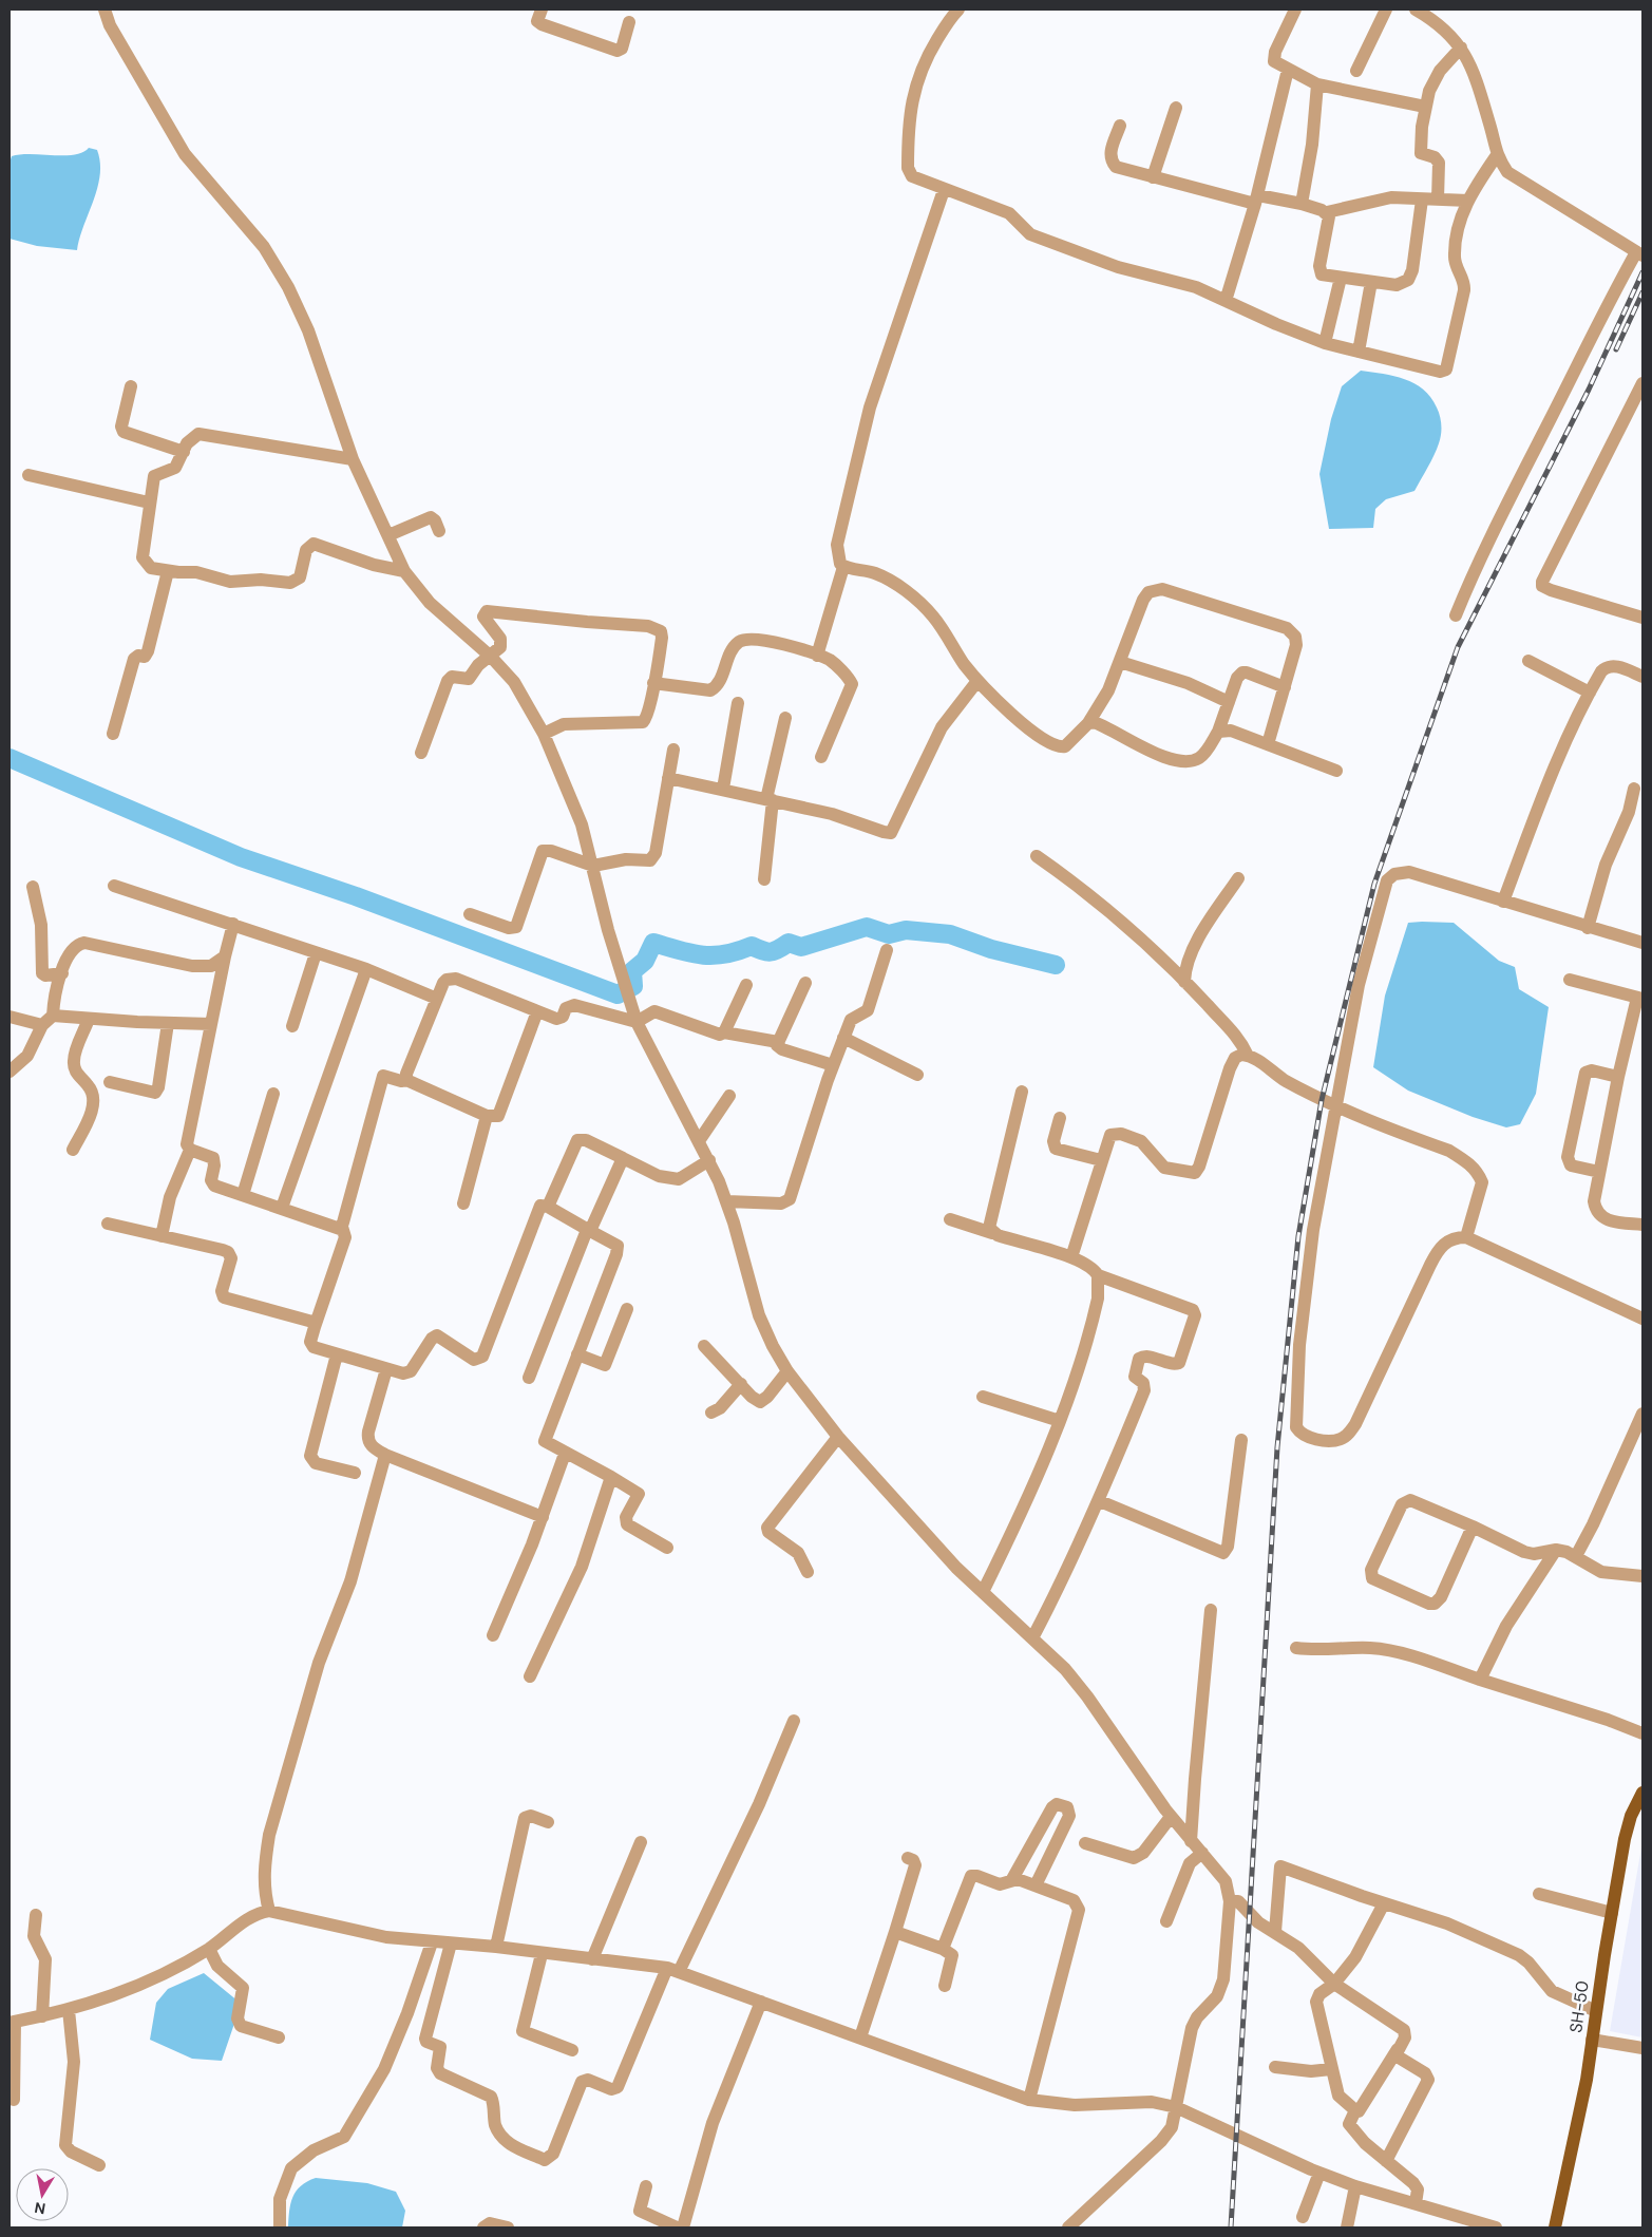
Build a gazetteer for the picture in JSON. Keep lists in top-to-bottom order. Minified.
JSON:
{"streets":{"main road":["SH-50"]},"north":"bottom"}
